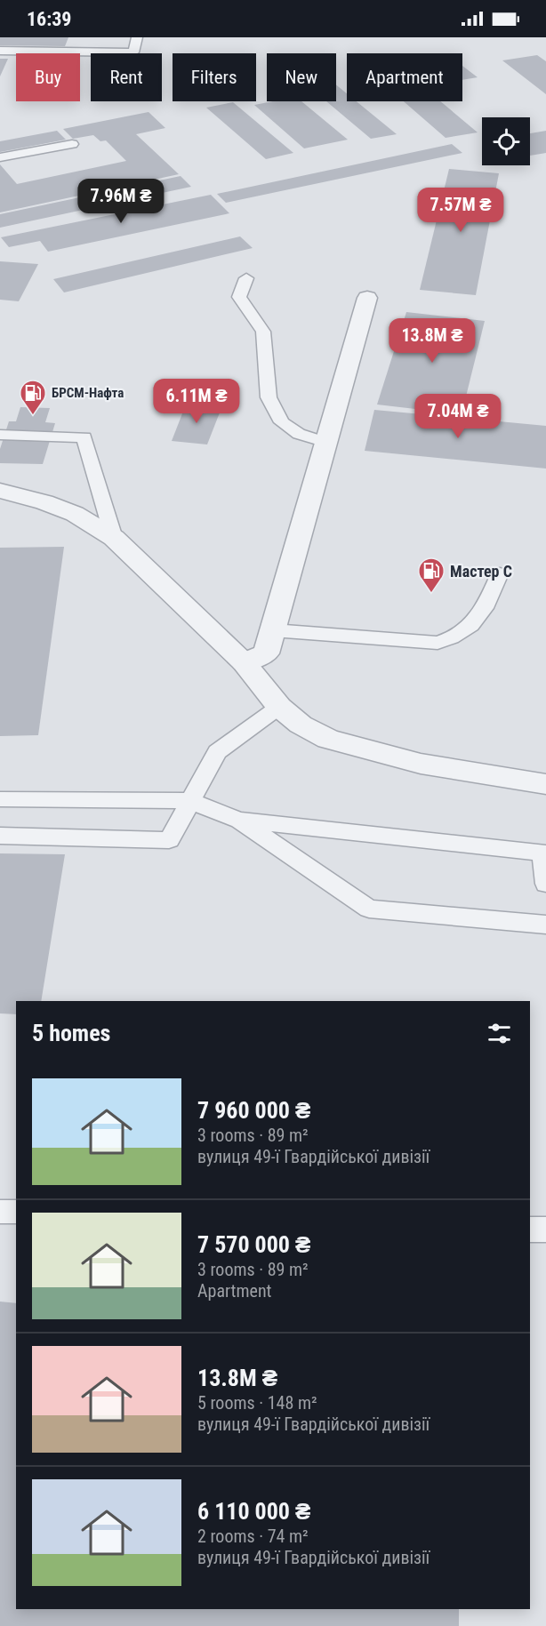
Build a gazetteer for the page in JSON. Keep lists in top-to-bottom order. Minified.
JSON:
{"places":{"fuel station":["БРСМ-Нафта","Мастер С"]},"page":{"status":"16:39","chip":["Buy","Rent","Filters","New","Apartment"],"price":["7.96M ₴","7.57M ₴","13.8M ₴","6.11M ₴","7.04M ₴"],"heading":"5 homes","list":[{"name":"7 960 000 ₴","note":"3 rooms · 89 m² · вулиця 49-ї Гвардійської дивізії"},{"name":"7 570 000 ₴","note":"3 rooms · 89 m² · Apartment"},{"name":"13.8M ₴","note":"5 rooms · 148 m² · вулиця 49-ї Гвардійської дивізії"},{"name":"6 110 000 ₴","note":"2 rooms · 74 m² · вулиця 49-ї Гвардійської дивізії"}]}}
